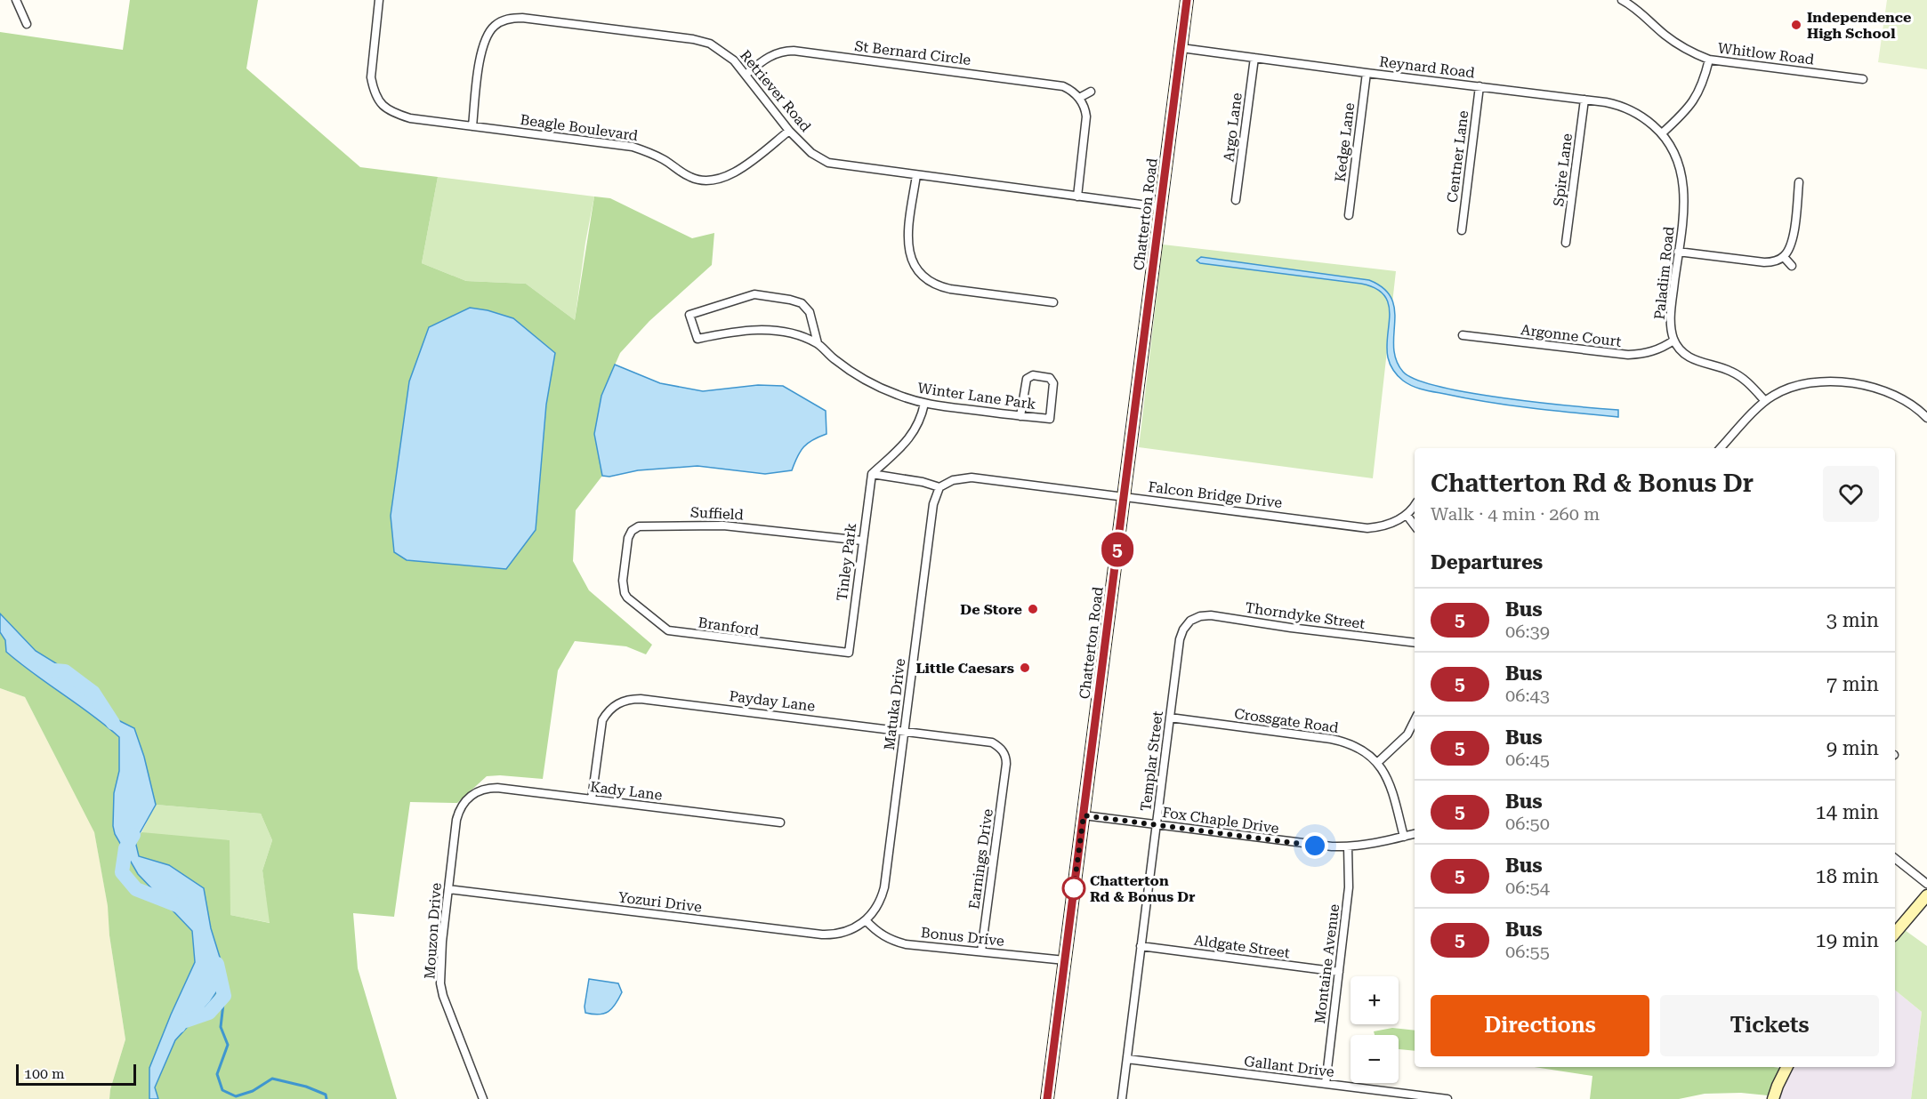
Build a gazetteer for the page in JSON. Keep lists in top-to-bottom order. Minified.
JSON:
{"streets":{"main road":["Chatterton Road"],"street":["St Bernard Circle","Whitlow Road","Reynard Road","Retriever Road","Beagle Boulevard","Argo Lane","Kedge Lane","Centner Lane","Spire Lane","Paladim Road","Argonne Court","Winter Lane Park","Falcon Bridge Drive","Suffield","Tinley Park","Thorndyke Street","Branford","Payday Lane","Matuka Drive","Crossgate Road","Templar Street","Kady Lane","Fox Chaple Drive","Earnings Drive","Yozuri Drive","Mouzon Drive","Bonus Drive","Aldgate Street","Montaine Avenue","Gallant Drive"]},"crossings":[["St Bernard Circle","Retriever Road"],["Reynard Road","Argo Lane"],["Reynard Road","Kedge Lane"],["Reynard Road","Centner Lane"],["Reynard Road","Spire Lane"],["Reynard Road","Chatterton Road"],["Reynard Road","Paladim Road"],["Retriever Road","Beagle Boulevard"],["Retriever Road","Chatterton Road"],["Chatterton Road","Falcon Bridge Drive"],["Chatterton Road","Fox Chaple Drive"],["Chatterton Road","Bonus Drive"],["Paladim Road","Argonne Court"],["Falcon Bridge Drive","Matuka Drive"],["Suffield","Tinley Park"],["Suffield","Branford"],["Tinley Park","Branford"],["Thorndyke Street","Templar Street"],["Payday Lane","Matuka Drive"],["Payday Lane","Kady Lane"],["Payday Lane","Earnings Drive"],["Matuka Drive","Yozuri Drive"],["Matuka Drive","Bonus Drive"],["Crossgate Road","Templar Street"],["Crossgate Road","Fox Chaple Drive"],["Templar Street","Fox Chaple Drive"],["Templar Street","Aldgate Street"],["Templar Street","Gallant Drive"],["Kady Lane","Mouzon Drive"],["Fox Chaple Drive","Montaine Avenue"],["Earnings Drive","Bonus Drive"],["Yozuri Drive","Mouzon Drive"],["Yozuri Drive","Bonus Drive"],["Aldgate Street","Montaine Avenue"],["Montaine Avenue","Gallant Drive"]],"places":["Independence High School","De Store","Little Caesars","Chatterton Rd & Bonus Dr"],"lines":["bus line 5"],"scale_bar":"100 m","page":{"on_map":"5","heading":[["Chatterton Rd & Bonus Dr","Walk · 4 min · 260 m"],"Departures"],"list":[{"mark":"5","name":"Bus","note":"06:39","value":"3 min"},{"mark":"5","name":"Bus","note":"06:43","value":"7 min"},{"mark":"5","name":"Bus","note":"06:45","value":"9 min"},{"mark":"5","name":"Bus","note":"06:50","value":"14 min"},{"mark":"5","name":"Bus","note":"06:54","value":"18 min"},{"mark":"5","name":"Bus","note":"06:55","value":"19 min"}],"map_buttons":["+","−"],"buttons":["Directions","Tickets"],"scale":"100 m"}}
